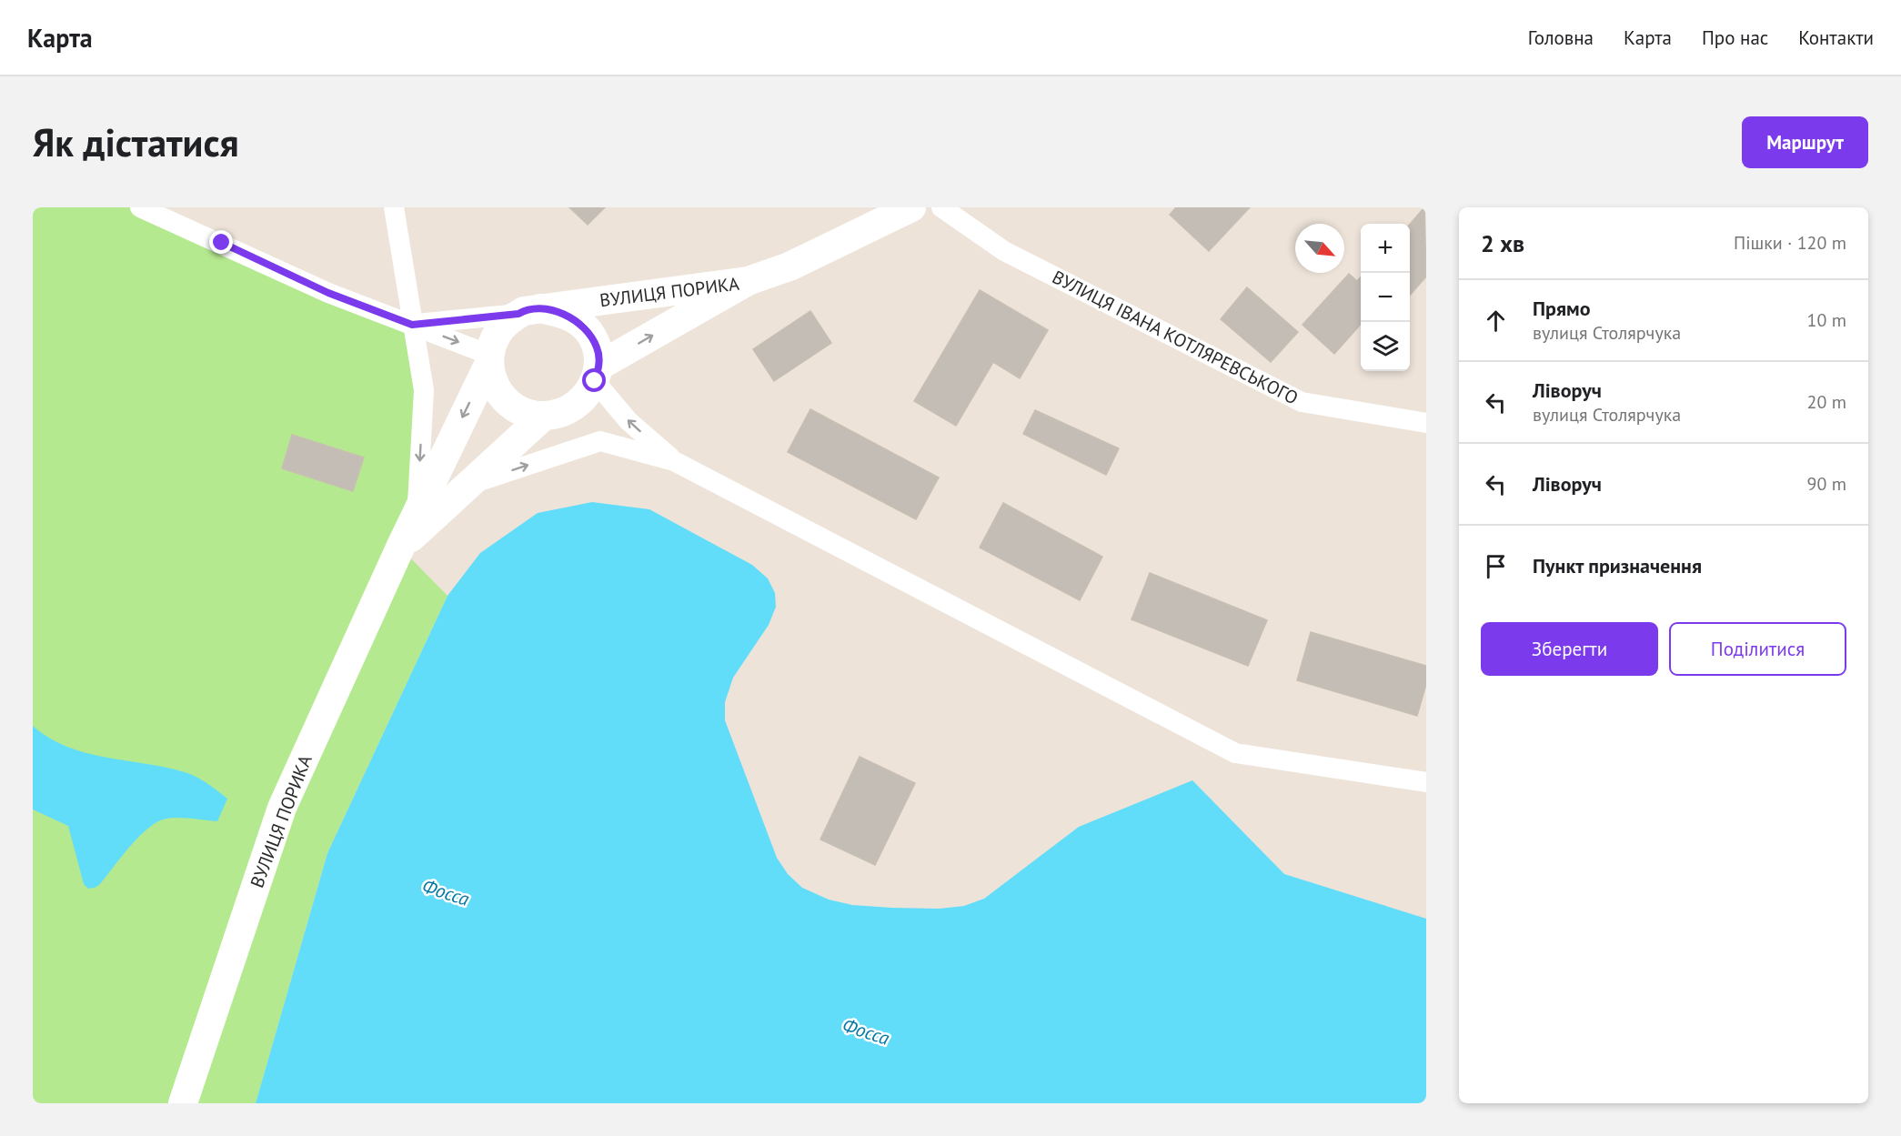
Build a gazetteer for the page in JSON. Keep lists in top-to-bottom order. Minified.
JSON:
{"streets":{"main road":["ВУЛИЦЯ ПОРИКА"],"street":["ВУЛИЦЯ ІВАНА КОТЛЯРЕВСЬКОГО"]},"water":["Фосса"],"north":"bottom right","page":{"header":"Карта","nav":["Головна","Карта","Про нас","Контакти"],"buttons":["Маршрут",["Зберегти","Поділитися"]],"title":"Як дістатися","heading":["2 хв","Пішки · 120 m"],"map_buttons":["+","−"],"list":[["Прямо","вулиця Столярчука","10 m"],["Ліворуч","вулиця Столярчука","20 m"],["Ліворуч","90 m"],"Пункт призначення"]}}
